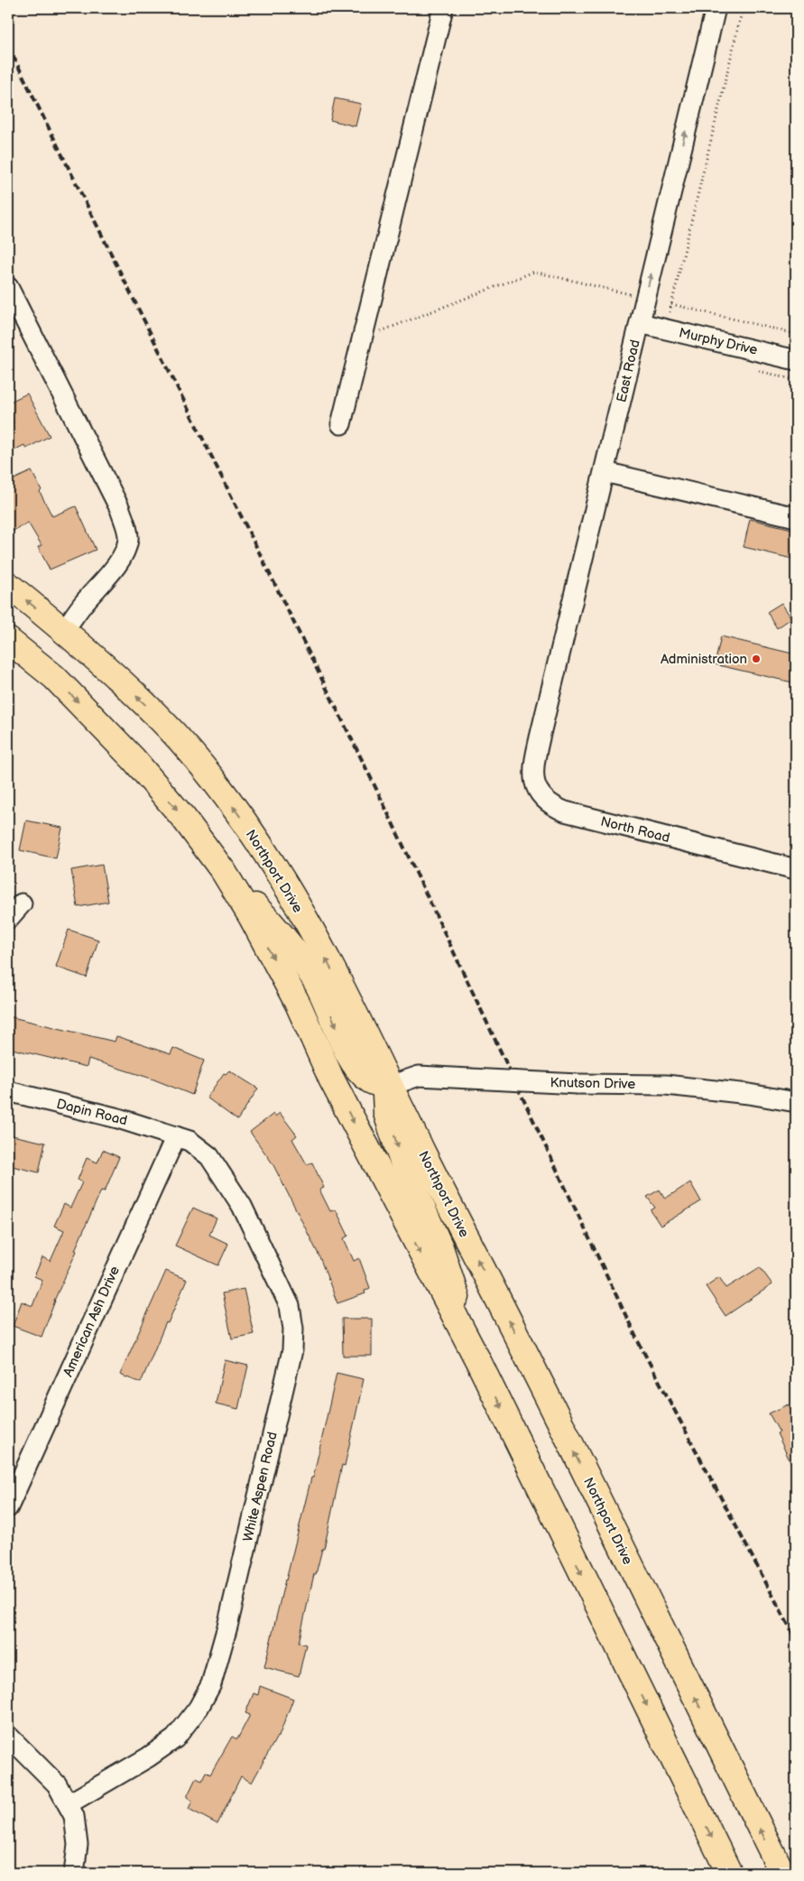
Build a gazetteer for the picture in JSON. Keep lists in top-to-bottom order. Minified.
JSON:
{"streets":{"main road":["Northport Drive"],"street":["Murphy Drive","East Road","North Road","Knutson Drive","Dapin Road","American Ash Drive","White Aspen Road"]},"crossings":[["Murphy Drive","East Road"],["East Road","North Road"],["Northport Drive","Knutson Drive"],["Dapin Road","American Ash Drive"],["Dapin Road","White Aspen Road"],["American Ash Drive","White Aspen Road"]],"one_way":["East Road"],"places":["Administration"]}
